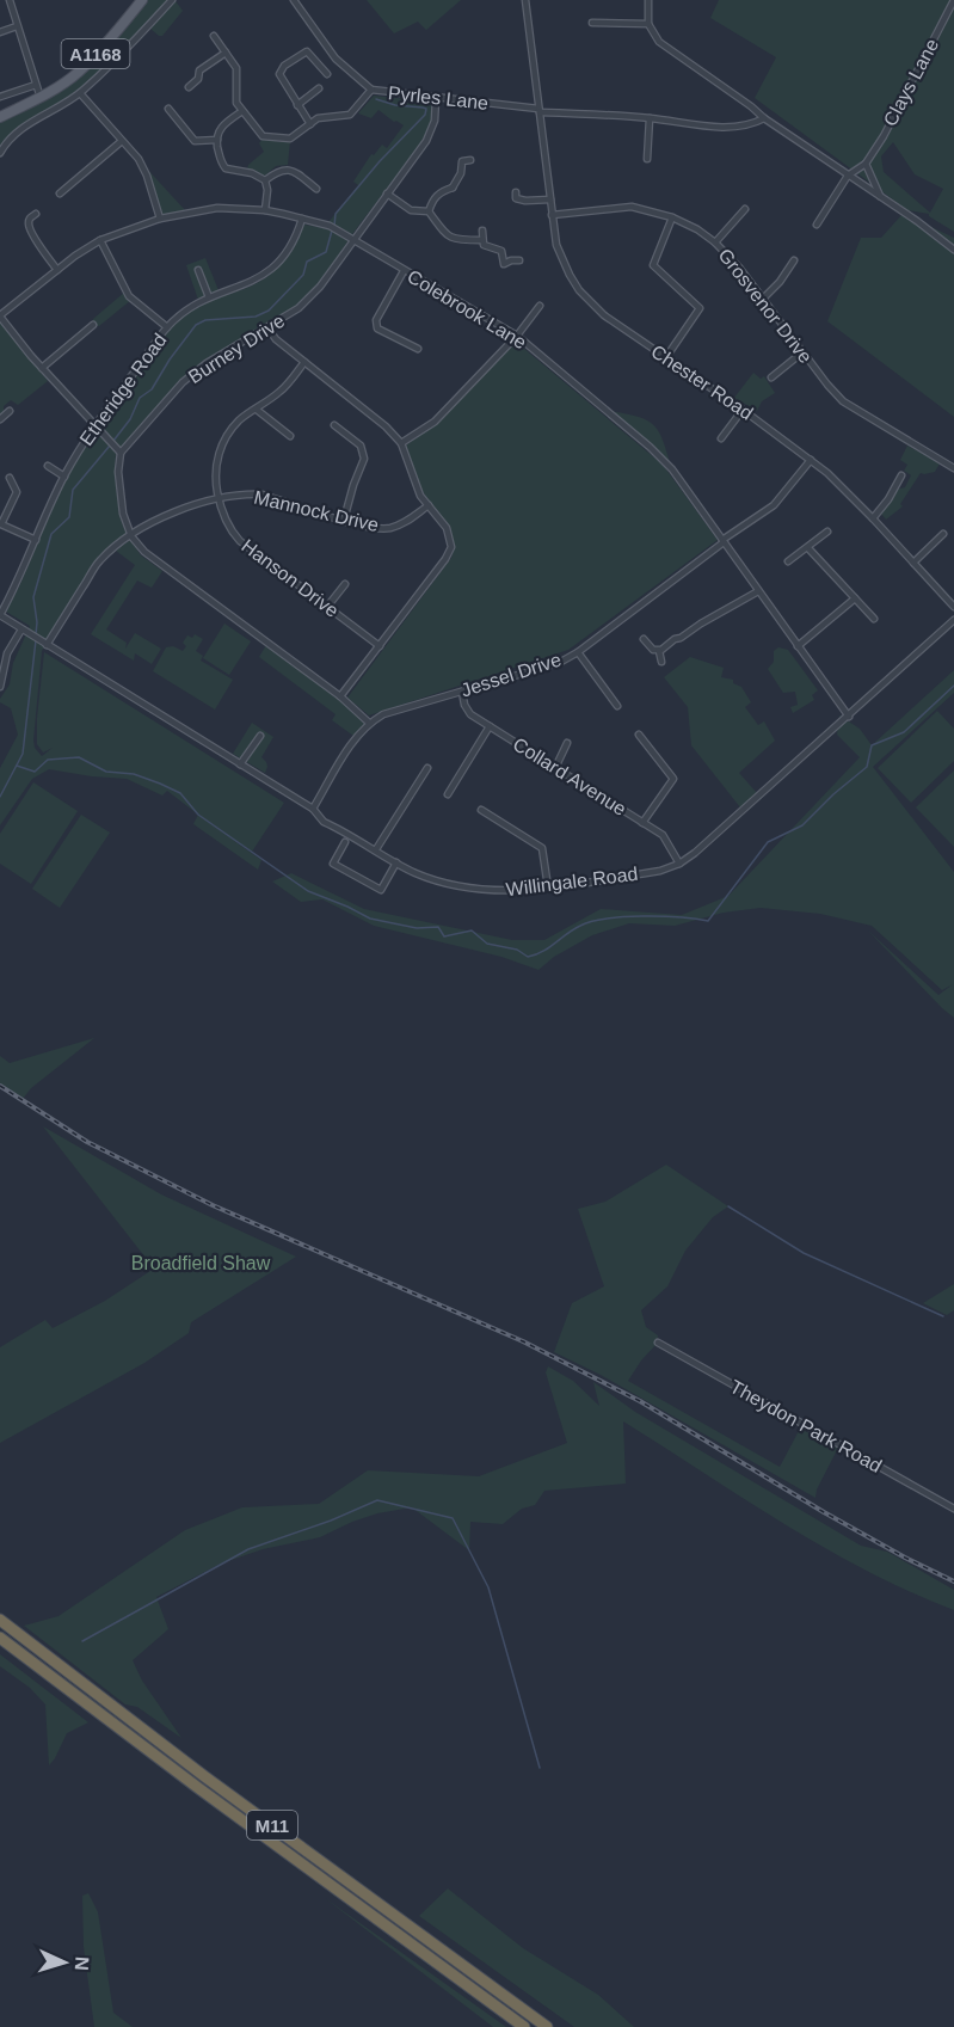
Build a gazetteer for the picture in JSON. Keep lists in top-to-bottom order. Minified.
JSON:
{"streets":{"highway":["M11"],"main road":["A1168"],"street":["Clays Lane","Pyrles Lane","Grosvenor Drive","Colebrook Lane","Burney Drive","Chester Road","Etheridge Road","Mannock Drive","Hanson Drive","Jessel Drive","Collard Avenue","Willingale Road","Theydon Park Road"]},"crossings":[["Pyrles Lane","Burney Drive"],["Pyrles Lane","Chester Road"],["Grosvenor Drive","Chester Road"],["Colebrook Lane","Burney Drive"],["Colebrook Lane","Etheridge Road"],["Colebrook Lane","Jessel Drive"],["Colebrook Lane","Willingale Road"],["Chester Road","Jessel Drive"],["Etheridge Road","Willingale Road"],["Mannock Drive","Hanson Drive"],["Mannock Drive","Willingale Road"],["Jessel Drive","Collard Avenue"],["Collard Avenue","Willingale Road"]],"parks":["Broadfield Shaw"],"north":"right"}
